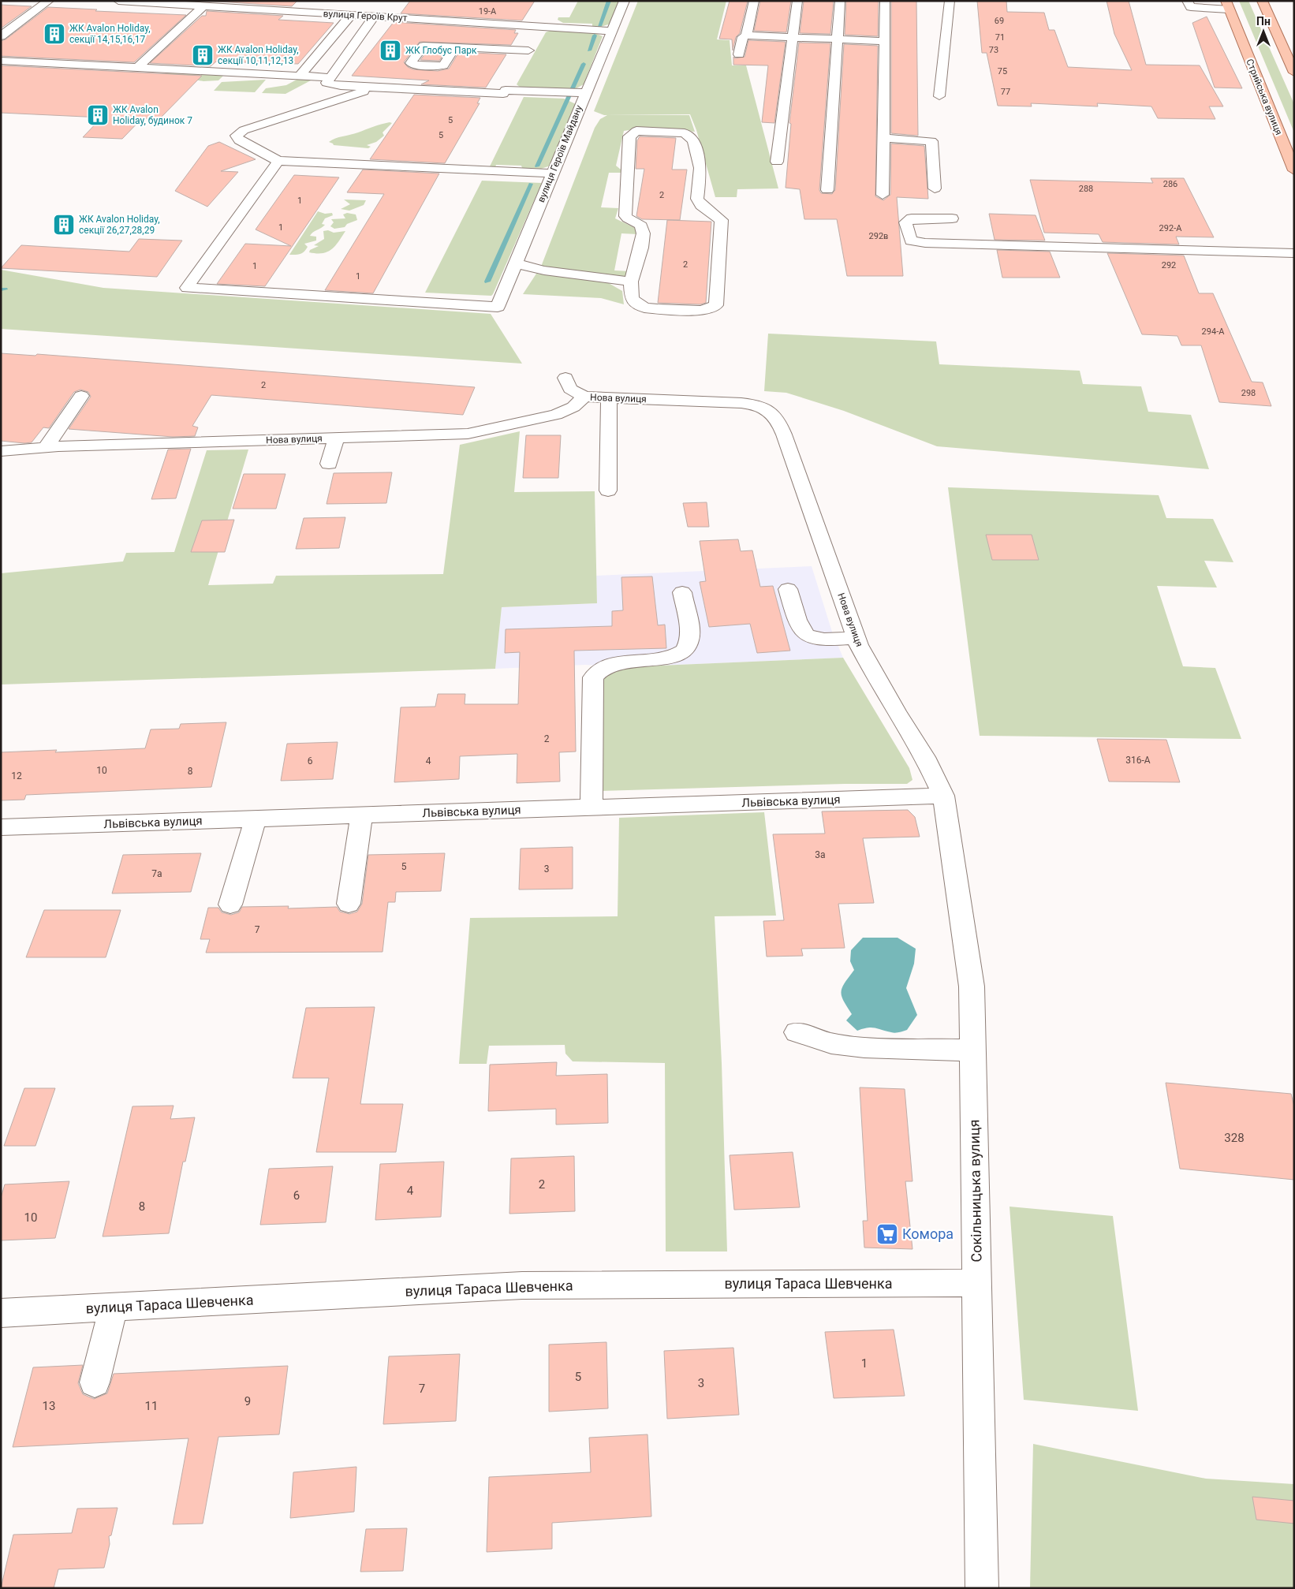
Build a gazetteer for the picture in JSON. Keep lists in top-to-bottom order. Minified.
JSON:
{"streets":{"main road":["Стрийська вулиця"],"street":["вулиця Героїв Крут","вулиця Героїв Майдану","Нова вулиця","Львівська вулиця","Сокільницька вулиця","вулиця Тараса Шевченка"]},"crossings":[["вулиця Героїв Крут","вулиця Героїв Майдану"],["Нова вулиця","Львівська вулиця"],["Нова вулиця","Сокільницька вулиця"],["Львівська вулиця","Сокільницька вулиця"],["Сокільницька вулиця","вулиця Тараса Шевченка"]],"places":{"building":["ЖК Avalon Holiday, секції 14,15,16,17","ЖК Глобус Парк","ЖК Avalon Holiday, секції 10,11,12,13","ЖК Avalon Holiday, будинок 7","ЖК Avalon Holiday, секції 26,27,28,29"],"supermarket":["Комора"]},"house_numbers":["19-А","69","71","73","75","77","5","5","286","288","2","1","1","292-А","292в","2","292","1","1","294-А","2","298","2","316-А","6","4","10","8","12","3а","5","3","7а","7","328","2","4","6","8","10","1","5","3","7","9","13","11"],"north":"top"}
